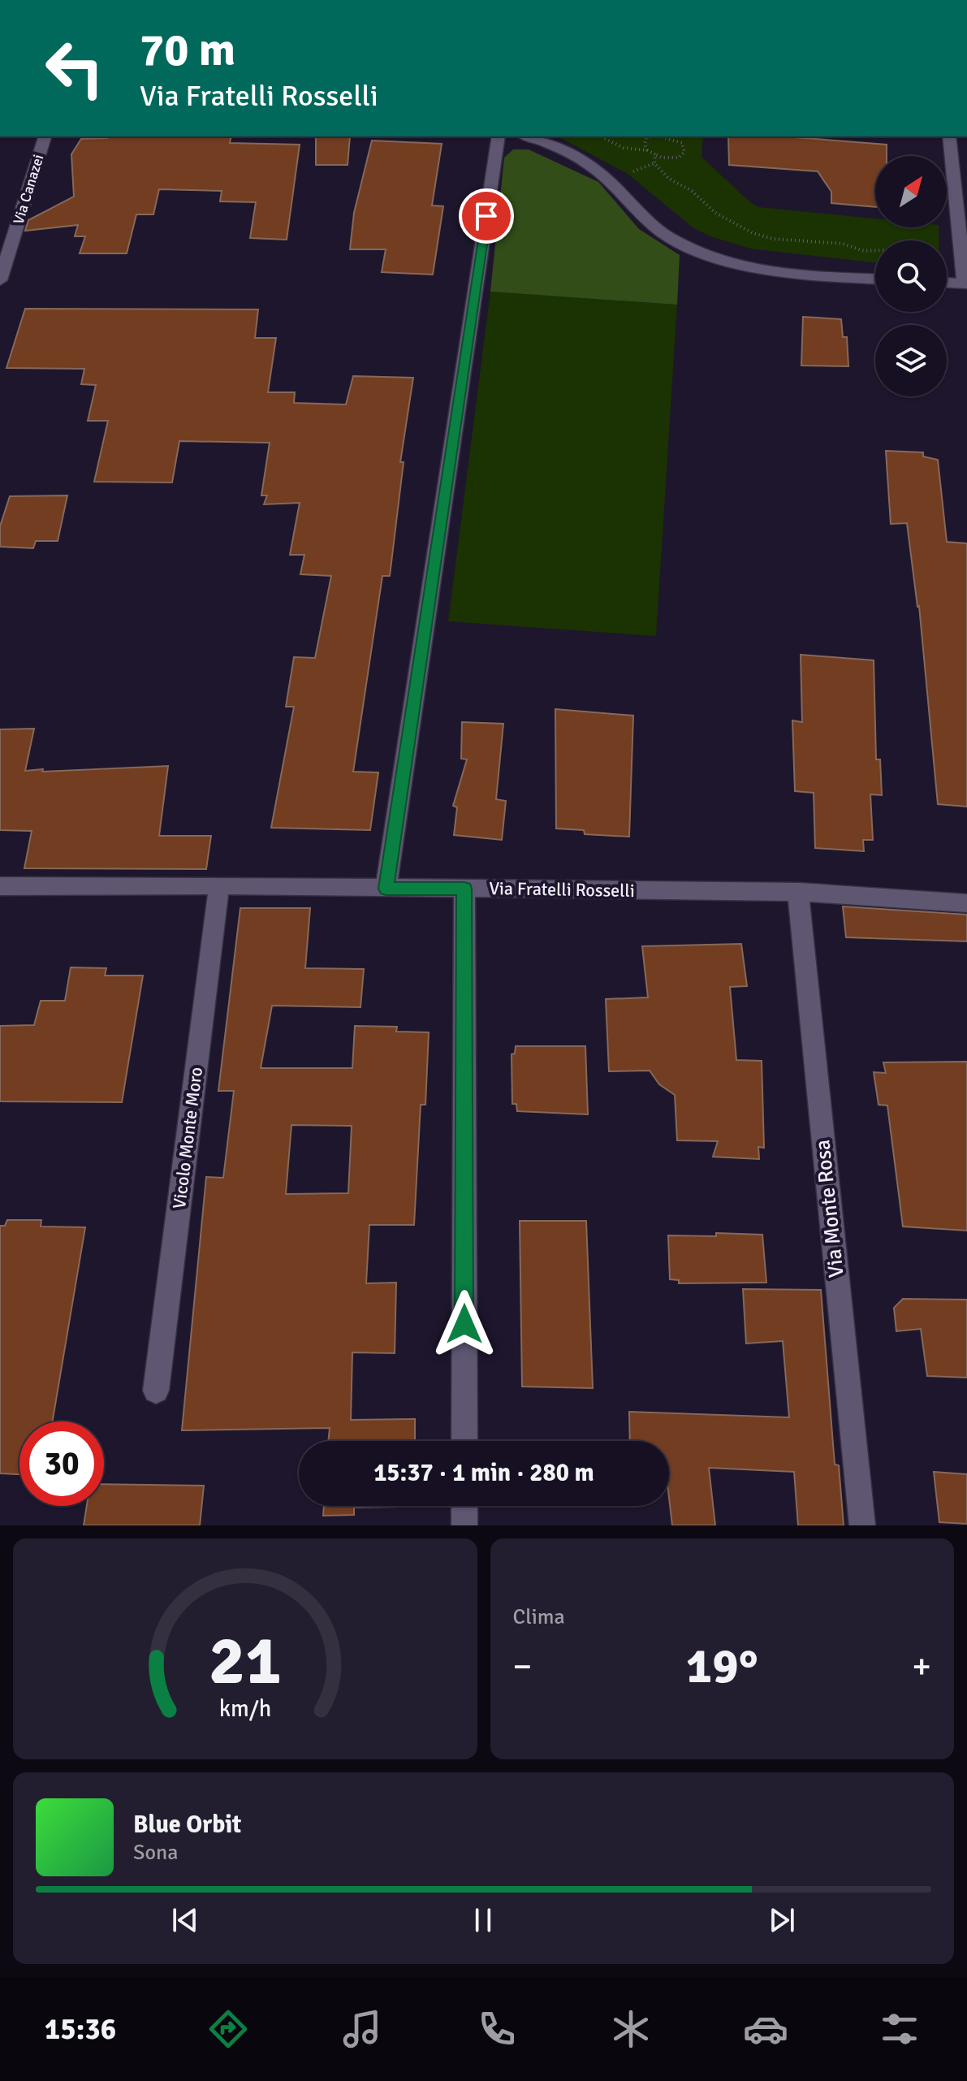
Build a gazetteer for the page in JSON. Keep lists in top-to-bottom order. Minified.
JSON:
{"streets":{"street":["Via Canazei","Via Fratelli Rosselli","Vicolo Monte Moro","Via Monte Rosa"]},"crossings":[["Via Fratelli Rosselli","Vicolo Monte Moro"],["Via Fratelli Rosselli","Via Monte Rosa"]],"north":"top right","page":{"turn":["70 m","Via Fratelli Rosselli"],"limit":"30","trip":"15:37 · 1 min · 280 m","tile":"Clima","heat":["−","19°","+"],"song":["Blue Orbit","Sona"],"tabs":"15:36","gauge":["21","km/h"]}}
